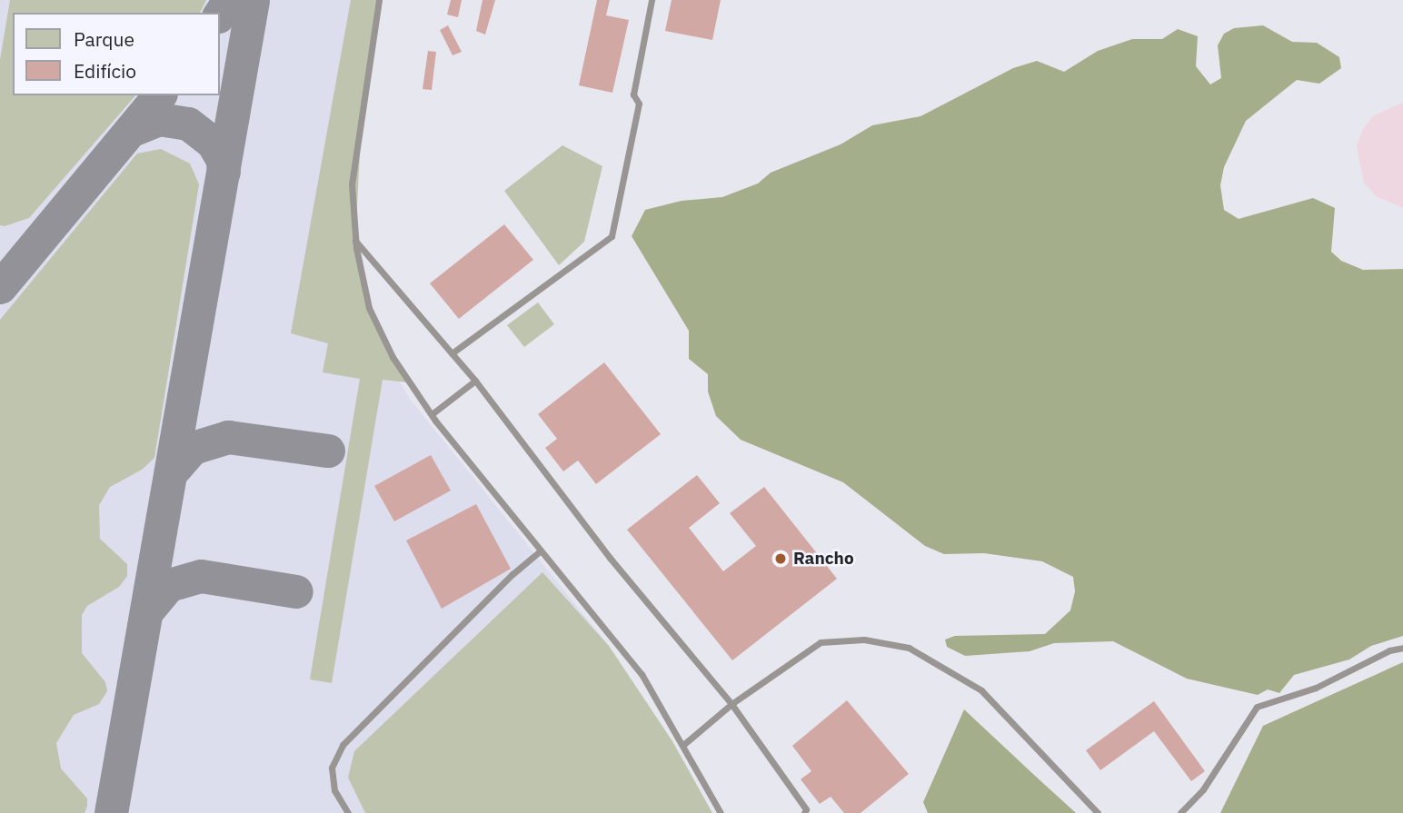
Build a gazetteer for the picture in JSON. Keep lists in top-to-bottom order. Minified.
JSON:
{"places":["Rancho"],"legend":["Parque","Edifício"]}
